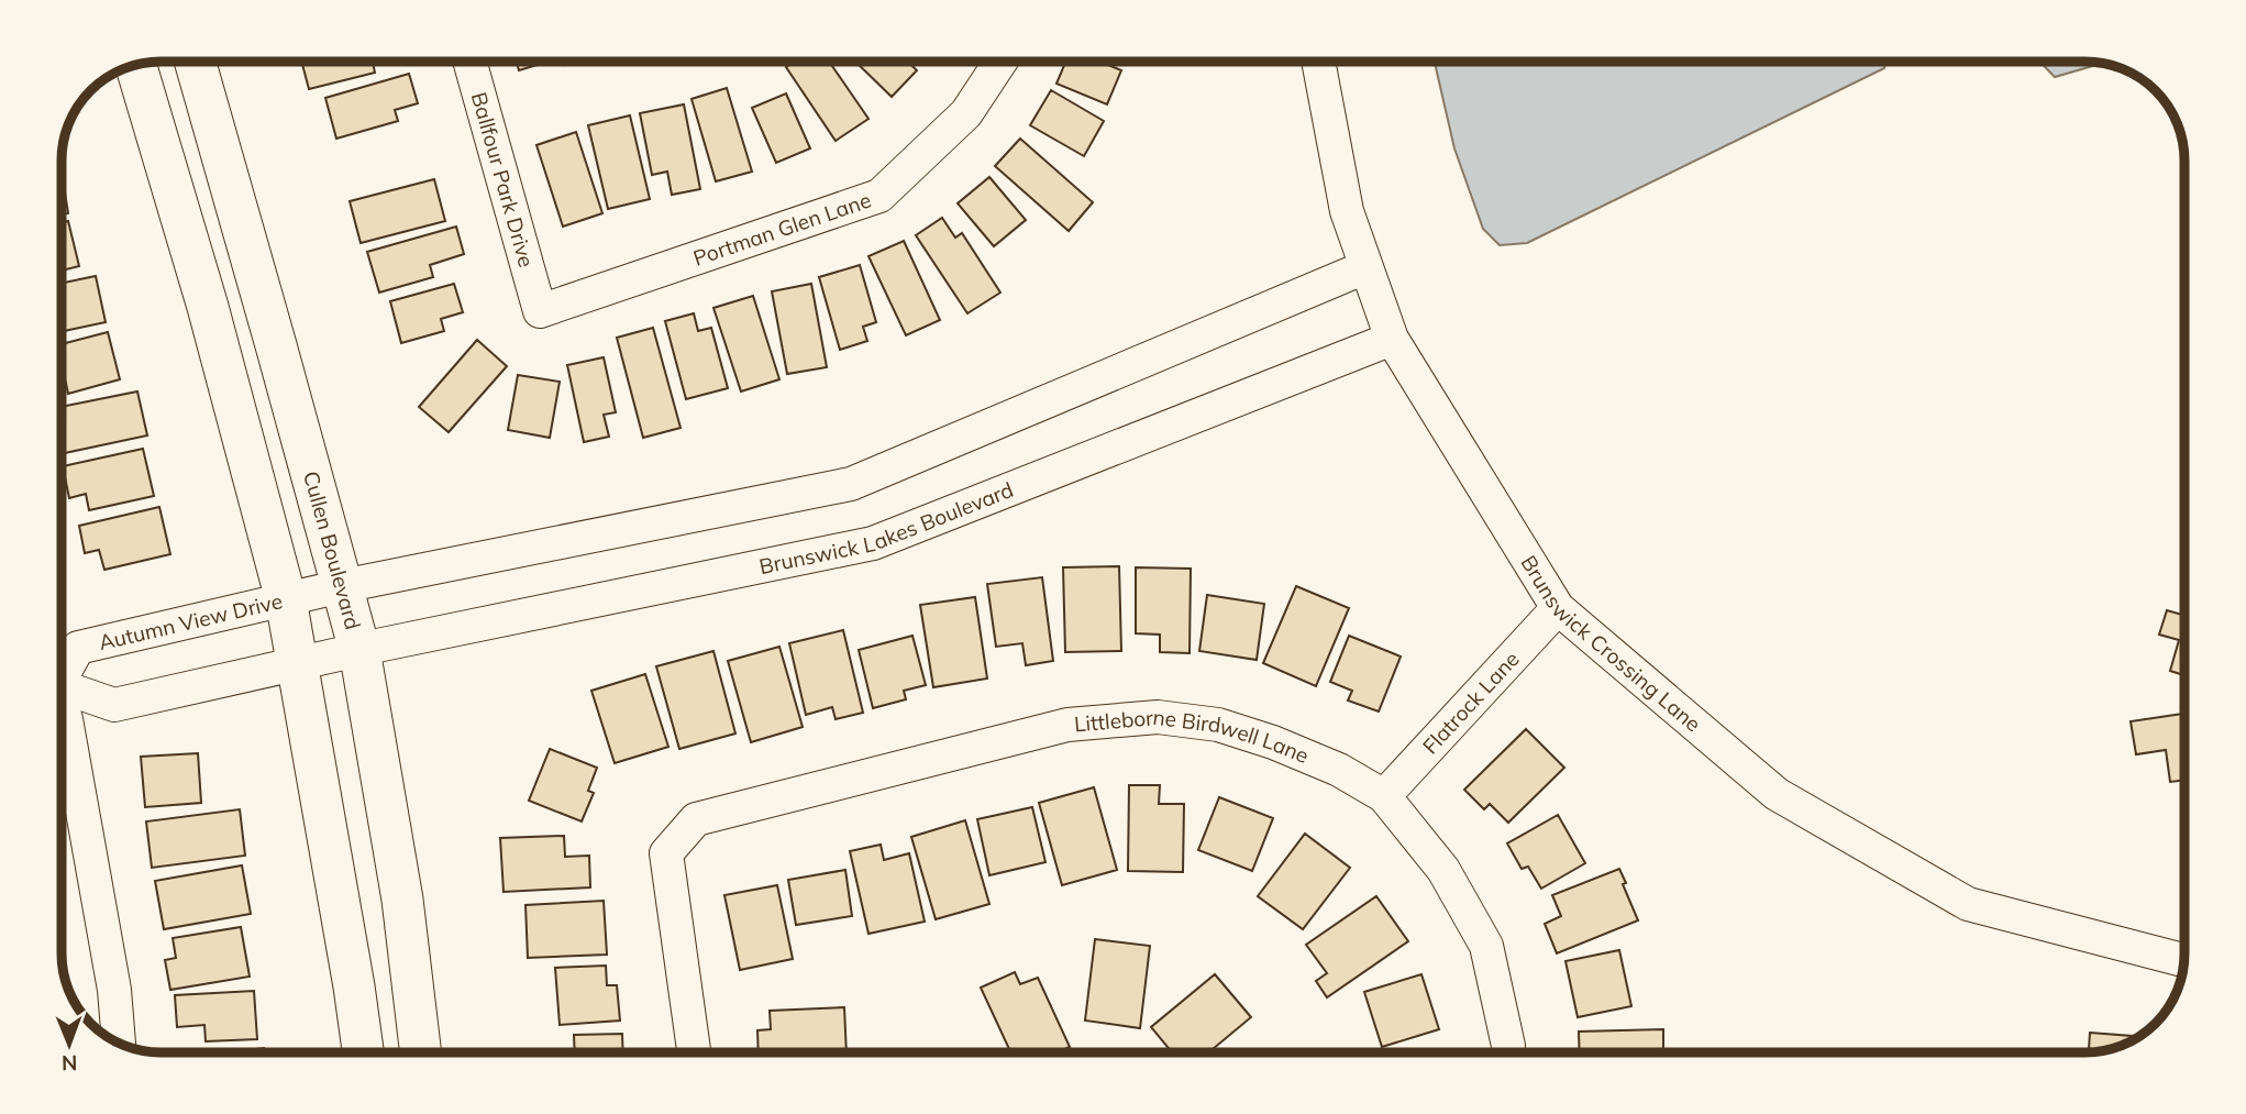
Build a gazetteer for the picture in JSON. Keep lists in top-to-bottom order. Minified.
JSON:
{"streets":{"main road":["Cullen Boulevard"],"street":["Ballfour Park Drive","Portman Glen Lane","Brunswick Lakes Boulevard","Autumn View Drive","Brunswick Crossing Lane","Flatrock Lane","Littleborne Birdwell Lane"]},"crossings":[["Ballfour Park Drive","Portman Glen Lane"],["Brunswick Lakes Boulevard","Cullen Boulevard"],["Brunswick Lakes Boulevard","Brunswick Crossing Lane"],["Cullen Boulevard","Autumn View Drive"],["Brunswick Crossing Lane","Flatrock Lane"],["Flatrock Lane","Littleborne Birdwell Lane"]],"north":"bottom"}
